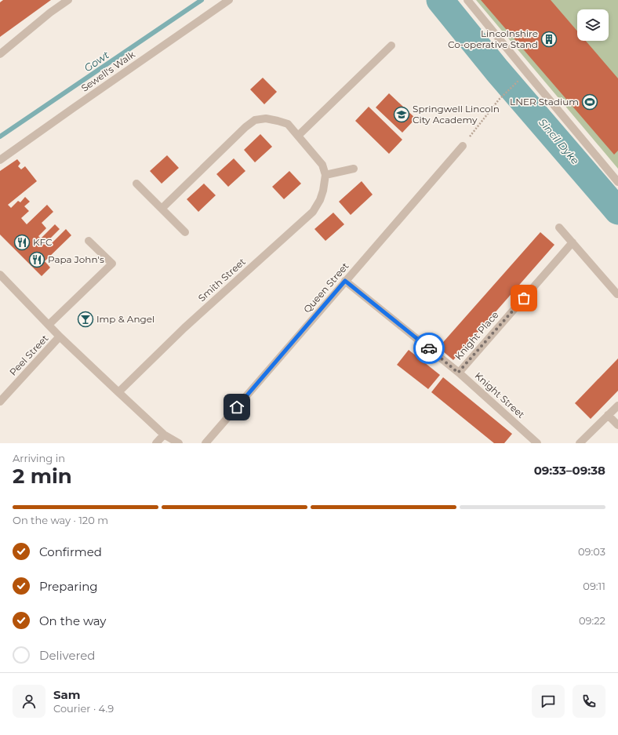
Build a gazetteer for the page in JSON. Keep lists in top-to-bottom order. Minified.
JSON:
{"streets":{"street":["Sewell's Walk","Smith Street","Queen Street","Knight Place","Peel Street","Knight Street"]},"crossings":[["Queen Street","Knight Street"],["Knight Place","Knight Street"]],"water":["Gowt","Sincil Dyke"],"places":{"building":["Lincolnshire Co-operative Stand"],"sports":["LNER Stadium"],"school or university":["Springwell Lincoln City Academy"],"restaurant":["KFC","Papa John's"],"bar":["Imp & Angel"]},"page":{"heading":["2 min","Arriving in","09:33–09:38"],"panel":["Sam","Courier · 4.9"],"bar":"On the way · 120 m","list":[["Confirmed","09:03"],["Preparing","09:11"],["On the way","09:22"],"Delivered"]}}
